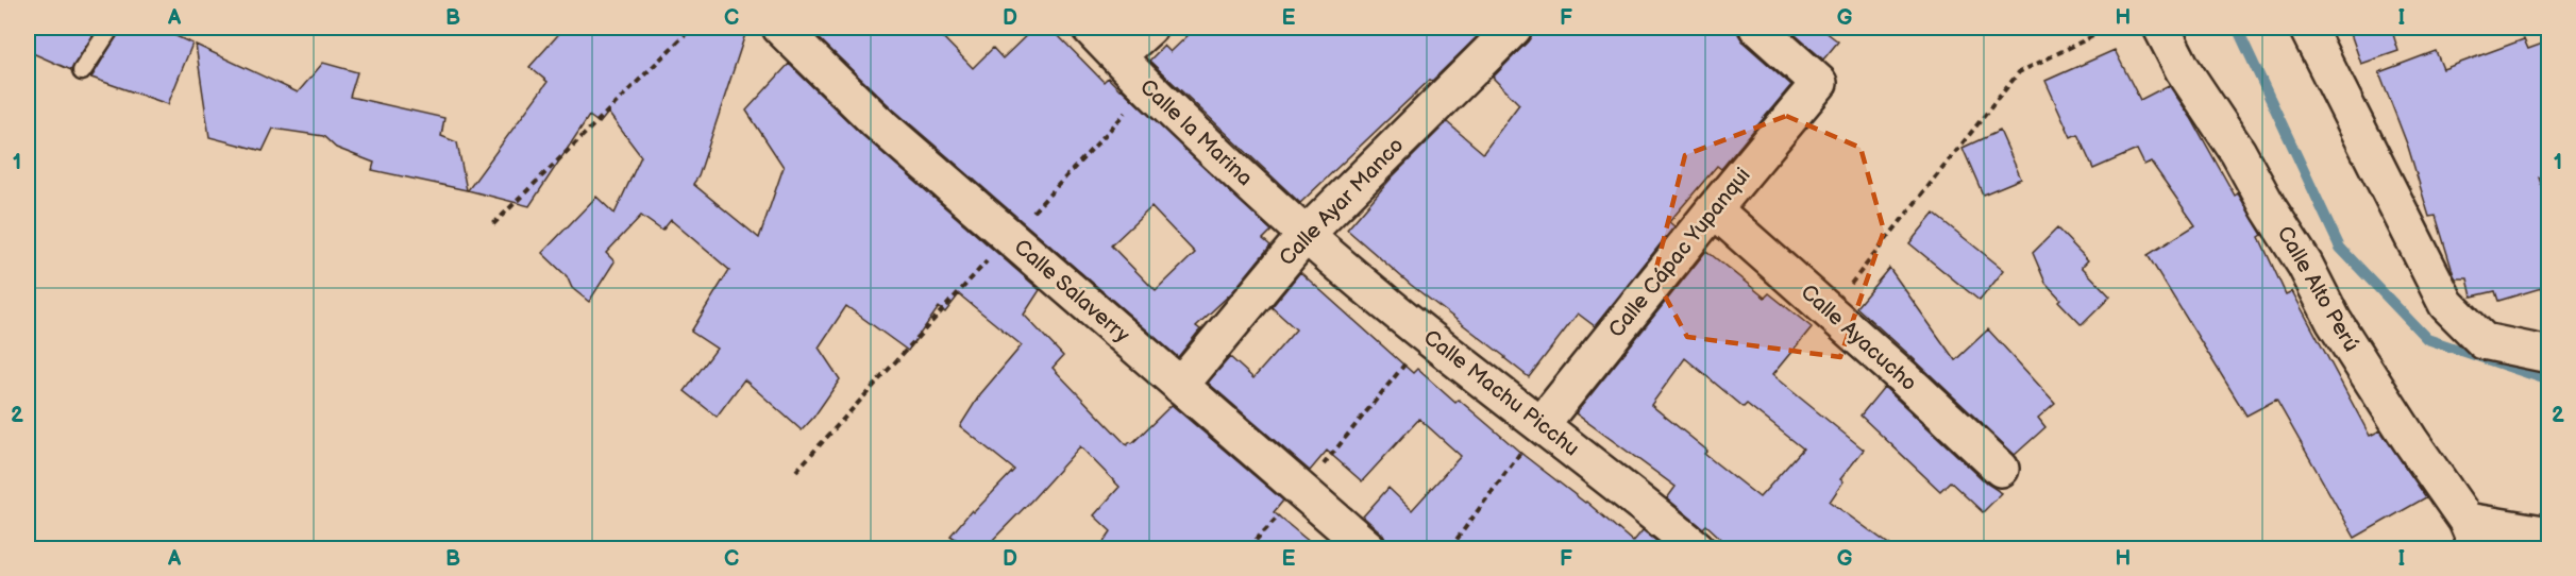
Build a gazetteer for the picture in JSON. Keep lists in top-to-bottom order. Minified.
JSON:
{"streets":{"street":["Calle la Marina","Calle Ayar Manco","Calle Cápac Yupanqui","Calle Alto Perú","Calle Salaverry","Calle Ayacucho","Calle Machu Picchu"]},"crossings":[["Calle la Marina","Calle Ayar Manco"],["Calle la Marina","Calle Machu Picchu"],["Calle Ayar Manco","Calle Salaverry"],["Calle Ayar Manco","Calle Machu Picchu"],["Calle Cápac Yupanqui","Calle Ayacucho"],["Calle Cápac Yupanqui","Calle Machu Picchu"]],"grid":{"columns":["A","B","C","D","E","F","G","H","I"],"rows":["1","2"]}}
